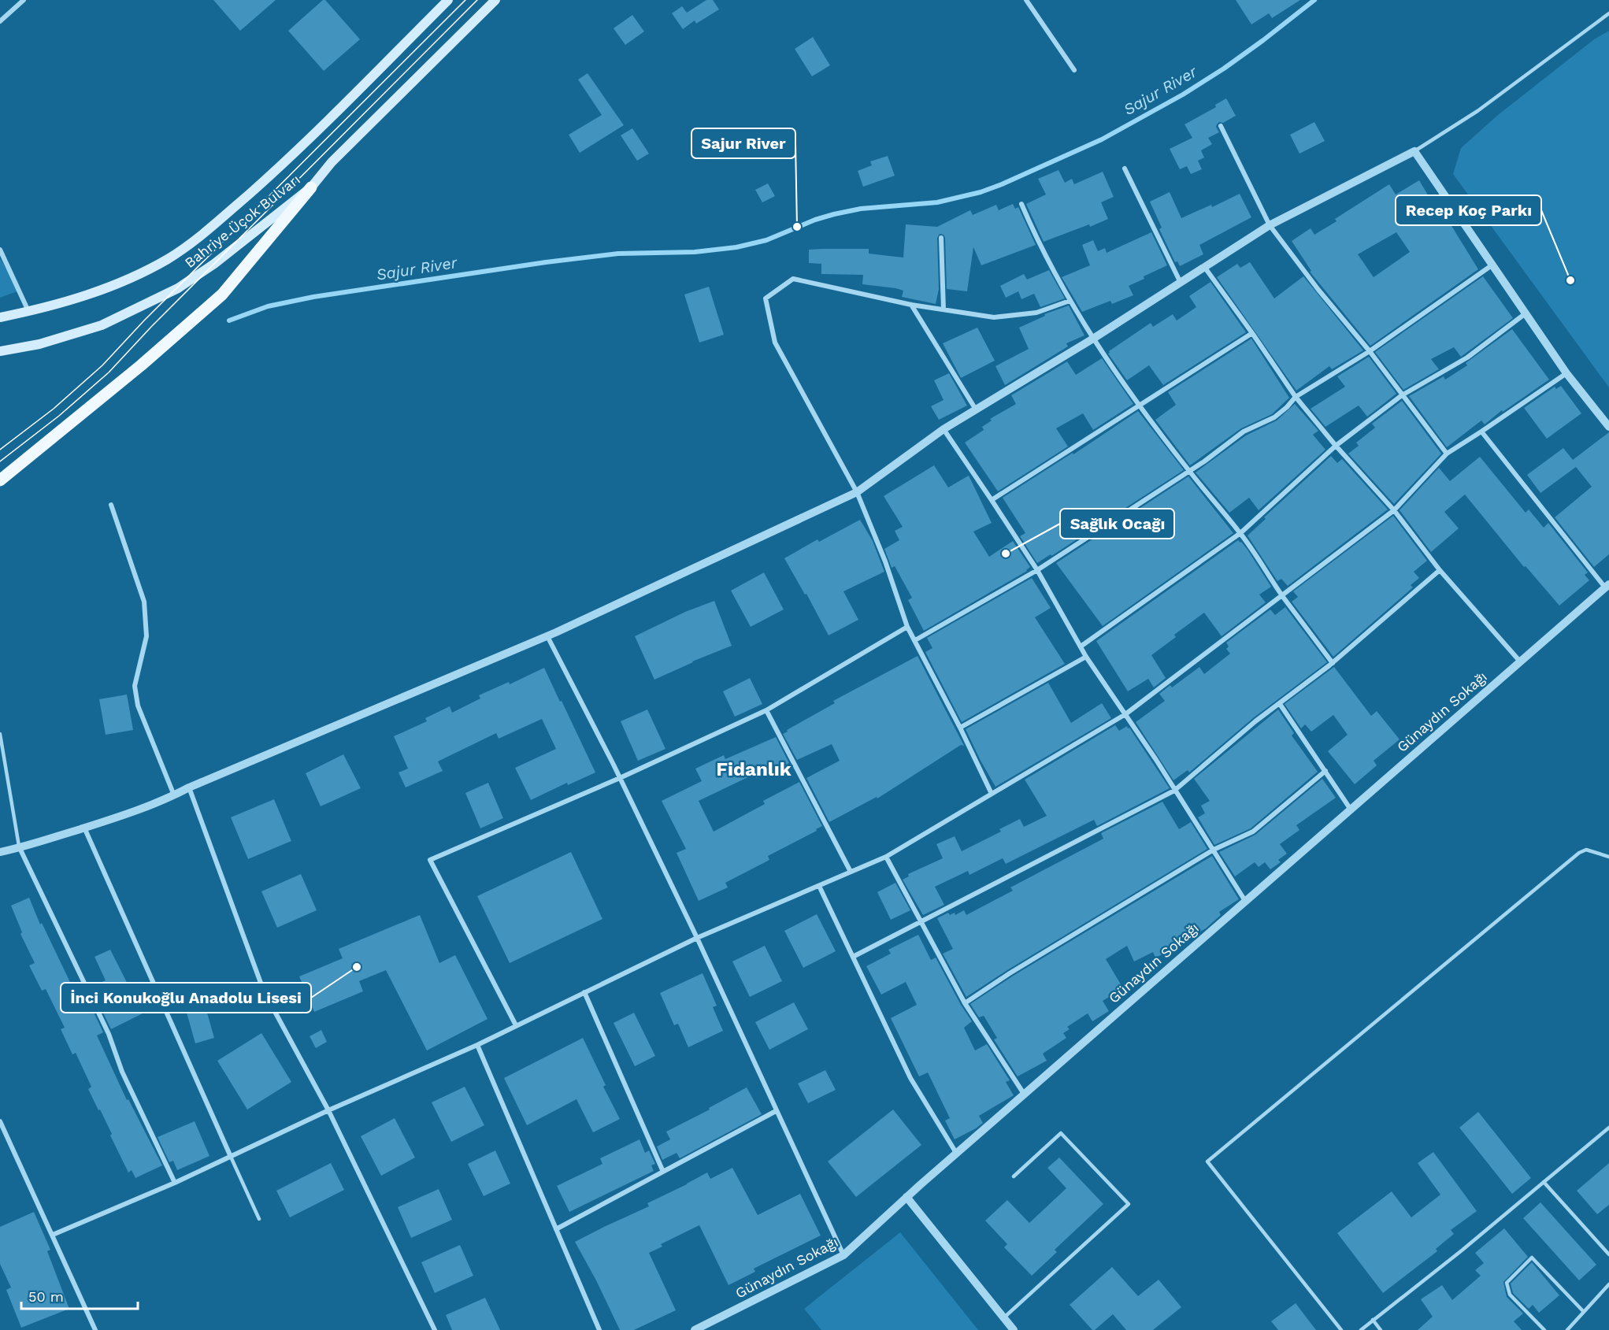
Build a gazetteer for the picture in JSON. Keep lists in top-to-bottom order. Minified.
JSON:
{"streets":{"main road":["Bahriye Üçok Bulvarı"],"street":["Günaydın Sokağı"]},"districts":["Fidanlık"],"water":["Sajur River"],"places":["Sajur River","Recep Koç Parkı","Sağlık Ocağı","İnci Konukoğlu Anadolu Lisesi"],"scale_bar":"50 m"}
